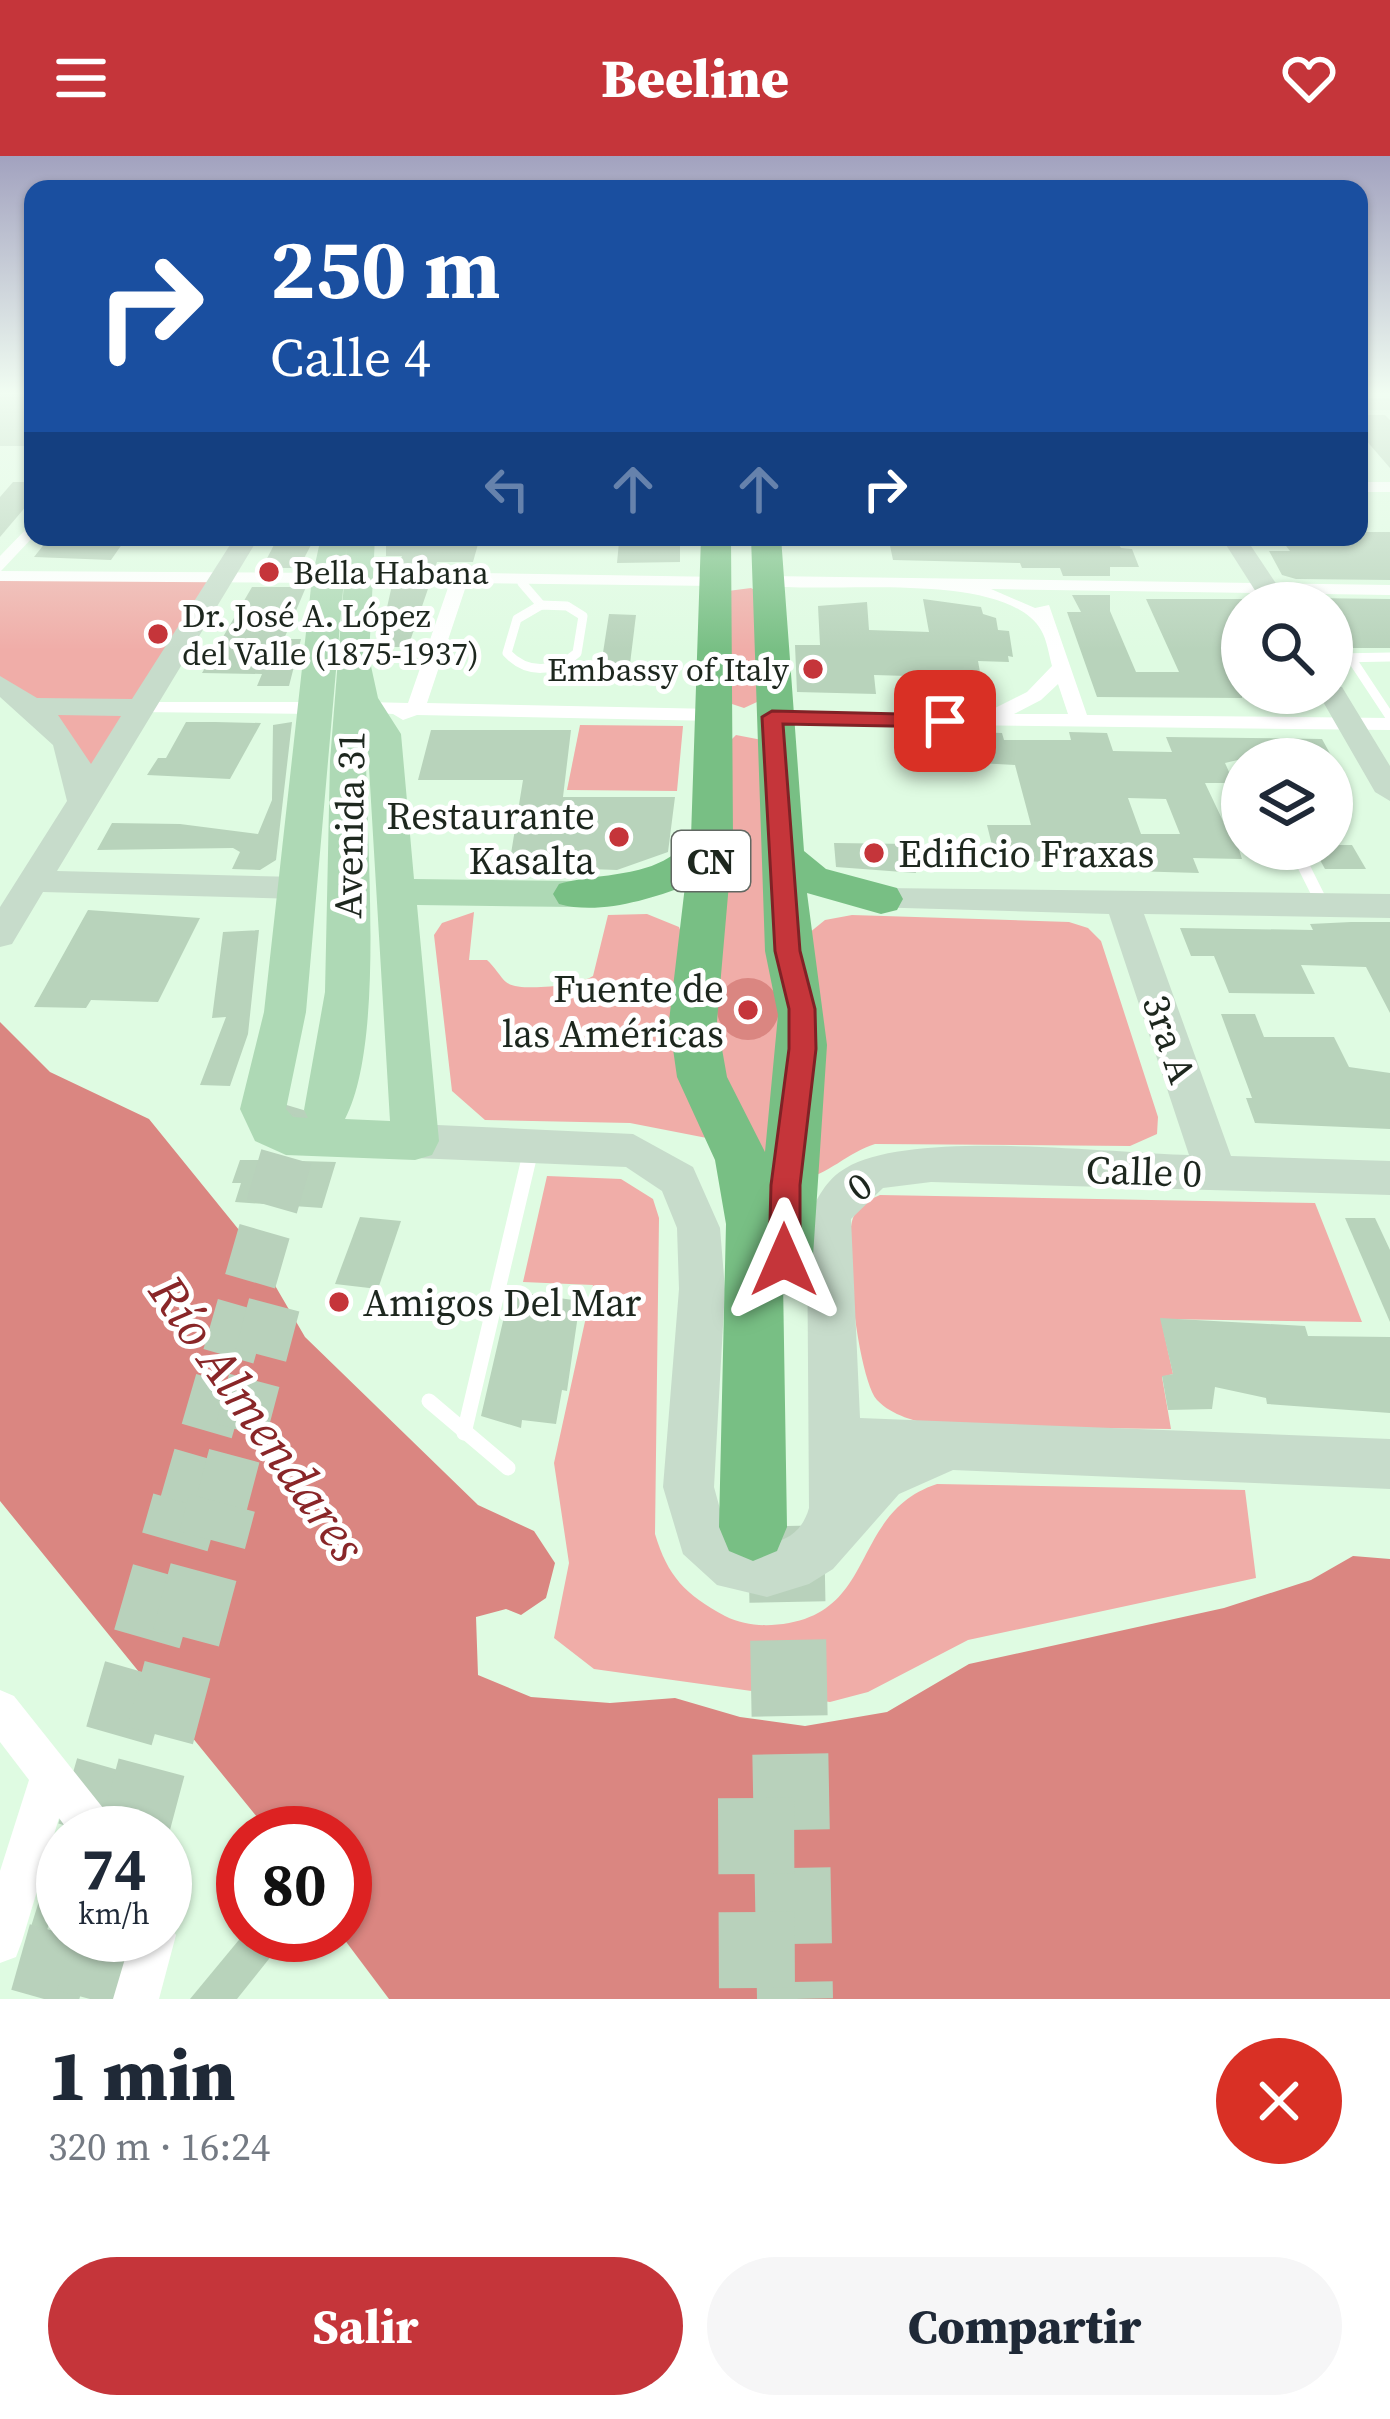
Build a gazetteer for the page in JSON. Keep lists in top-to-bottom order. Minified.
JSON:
{"streets":{"highway":["CN"],"main road":["Avenida 31"],"street":["3ra A","Calle 0","0"]},"crossings":[["3ra A","Calle 0"],["Calle 0","0"]],"water":["Río Almendares"],"places":["Bella Habana","Dr. José A. López del Valle (1875-1937)","Embassy of Italy","Restaurante Kasalta","Edificio Fraxas","Fuente de las Américas","Amigos Del Mar"],"page":{"header":"Beeline","turn":["250 m","Calle 4"],"speed":"74 km/h","limit":"80","heading":["1 min","320 m · 16:24"],"buttons":["Salir","Compartir"]}}
